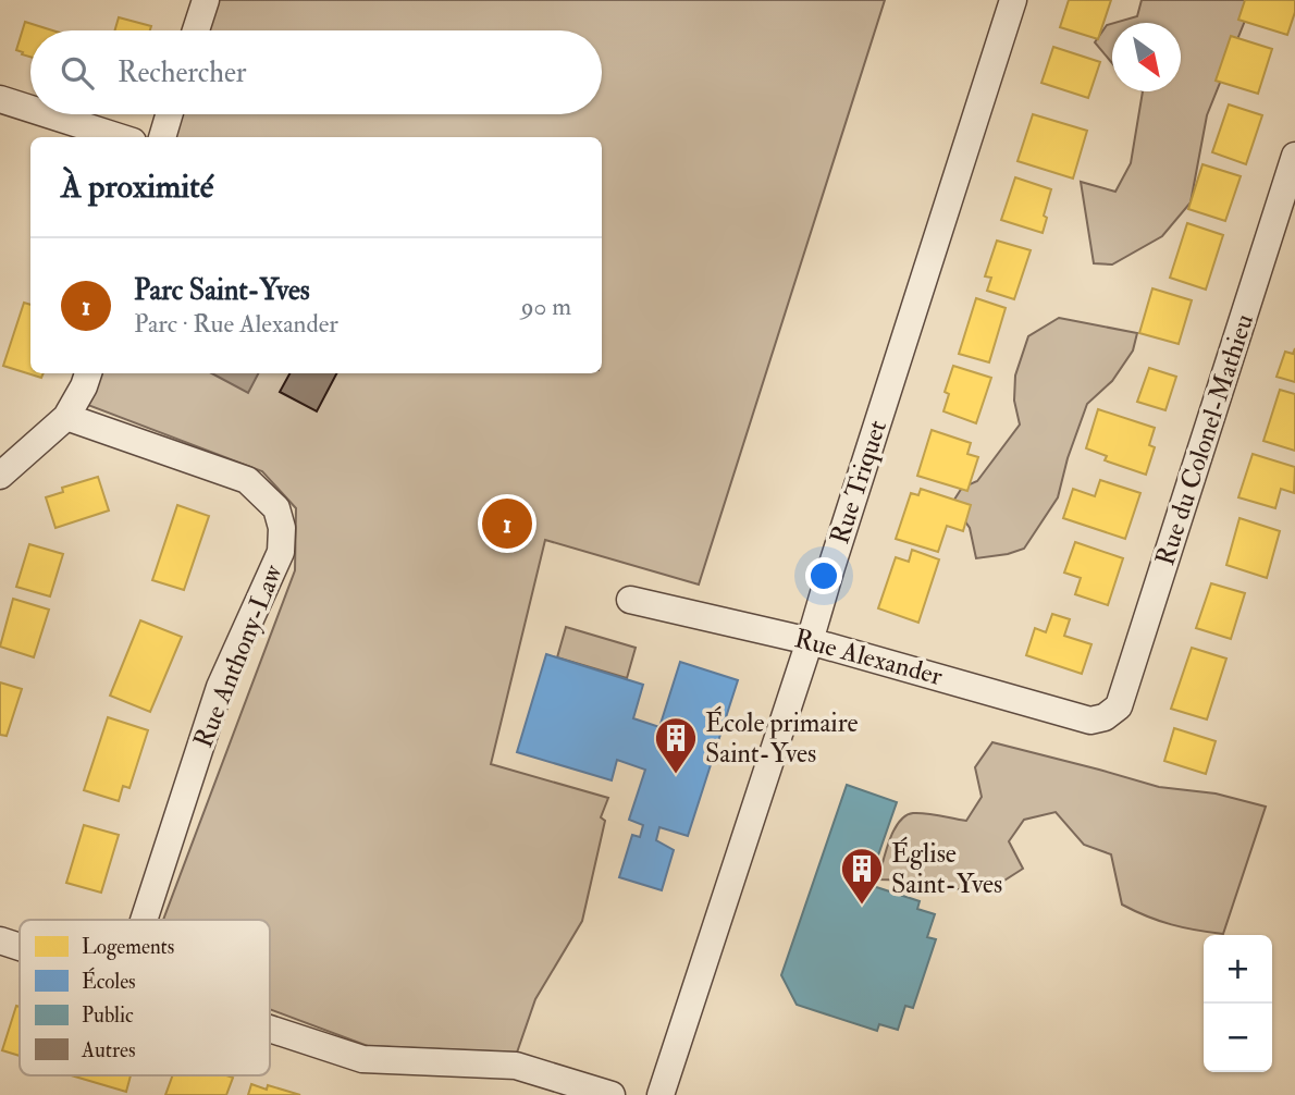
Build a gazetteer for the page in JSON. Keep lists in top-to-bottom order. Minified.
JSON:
{"streets":{"street":["Rue du Colonel-Mathieu","Rue Triquet","Rue Anthony-Law","Rue Alexander"]},"crossings":[["Rue du Colonel-Mathieu","Rue Alexander"],["Rue Triquet","Rue Alexander"]],"places":{"building":["École primaire Saint-Yves","Église Saint-Yves"]},"legend":["Logements","Écoles","Public","Autres"],"north":"bottom right","page":{"search":"Rechercher","heading":"À proximité","list":[{"mark":"1","name":"Parc Saint-Yves","note":"Parc · Rue Alexander","value":"90 m"}],"pins":"1","map_buttons":["+","−"]}}
